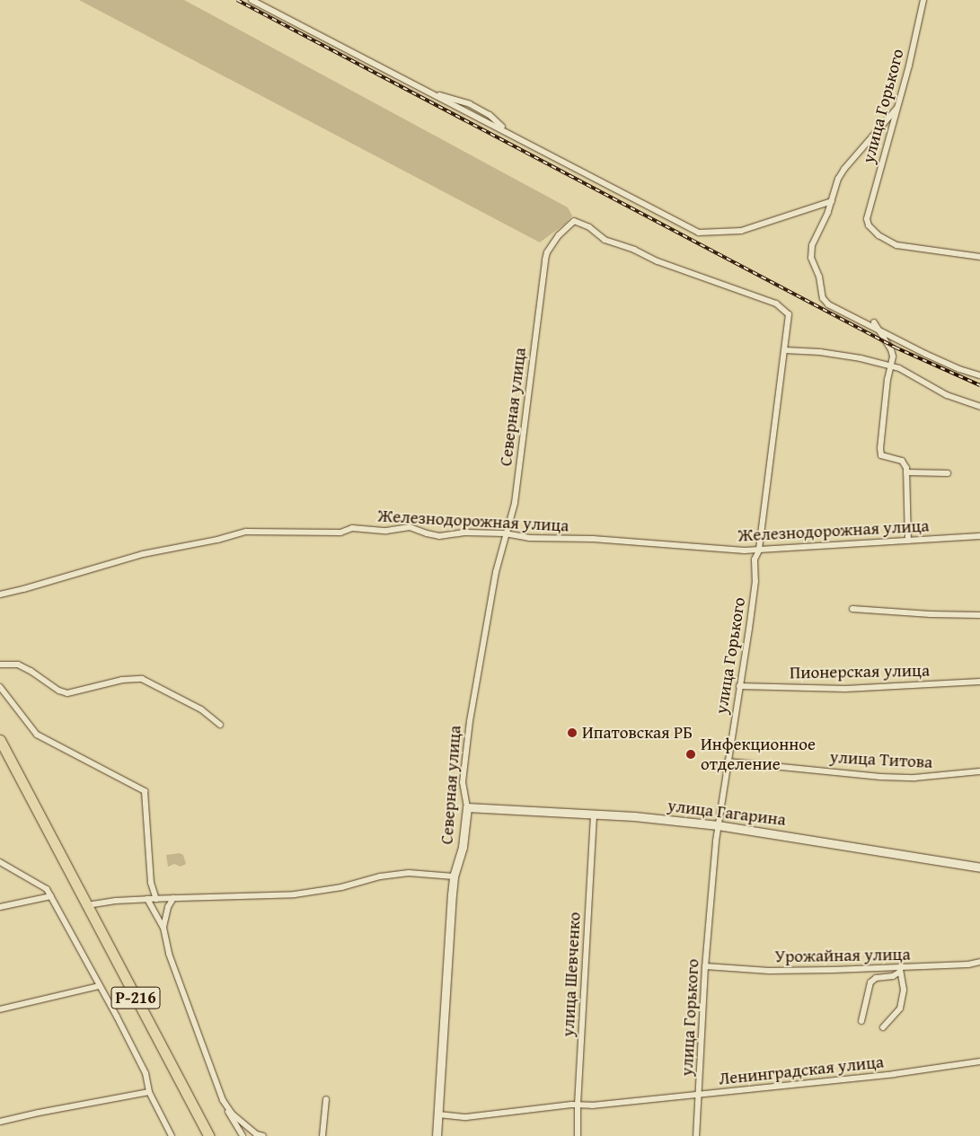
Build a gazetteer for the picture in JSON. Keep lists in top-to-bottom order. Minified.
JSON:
{"streets":{"highway":["Р-216"],"street":["улица Горького","Северная улица","Железнодорожная улица","Пионерская улица","улица Титова","улица Гагарина","Урожайная улица","улица Шевченко","Ленинградская улица"]},"crossings":[["улица Горького","Северная улица"],["улица Горького","Железнодорожная улица"],["улица Горького","Пионерская улица"],["улица Горького","улица Титова"],["улица Горького","улица Гагарина"],["улица Горького","Урожайная улица"],["улица Горького","Ленинградская улица"],["Северная улица","Железнодорожная улица"],["Северная улица","улица Гагарина"],["Северная улица","Ленинградская улица"],["улица Гагарина","улица Шевченко"],["улица Шевченко","Ленинградская улица"]],"places":["Ипатовская РБ","Инфекционное отделение"]}
